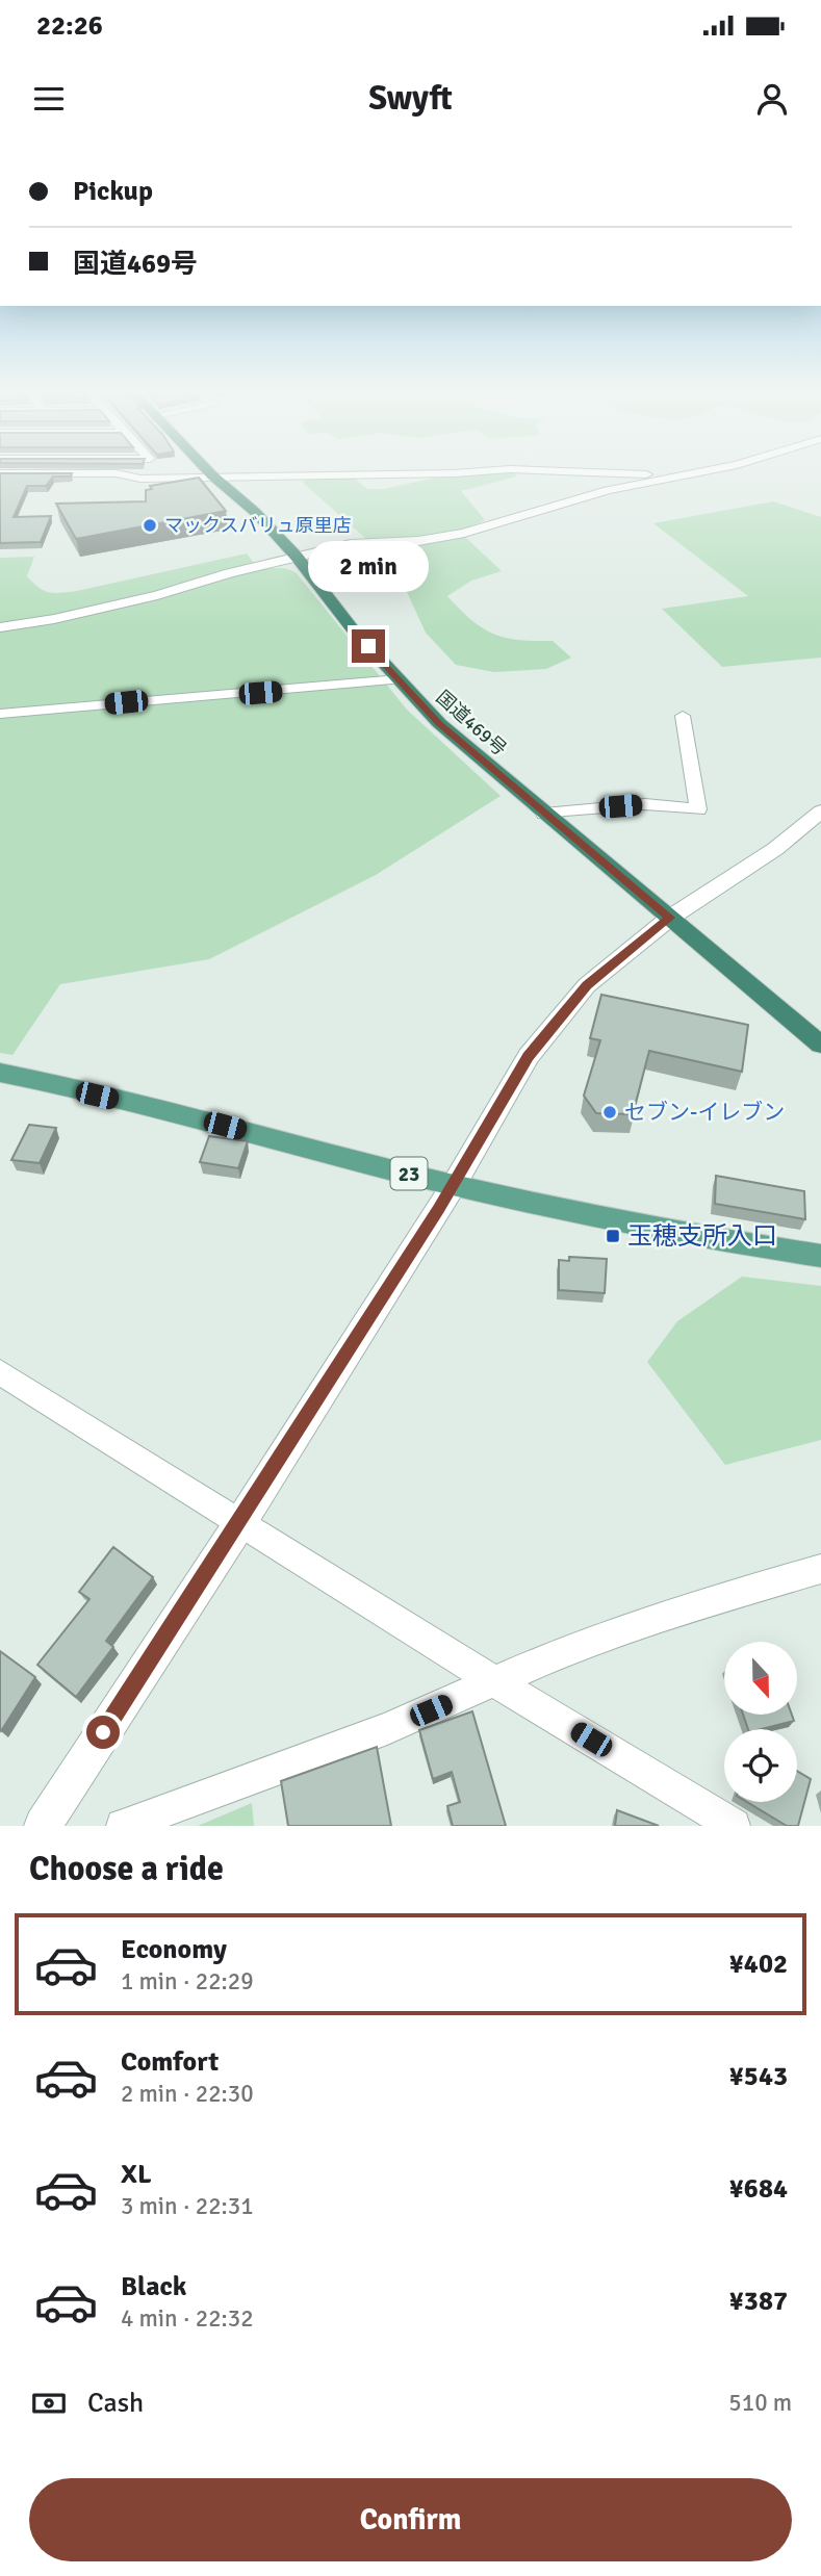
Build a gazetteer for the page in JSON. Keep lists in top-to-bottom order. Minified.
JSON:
{"streets":{"highway":["国道469号"],"main road":["23"]},"places":{"other":["マックスバリュ原里店","セブン-イレブン"],"transit":["玉穂支所入口"]},"north":"bottom","page":{"status":"22:26","header":"Swyft","banner":["Pickup","国道469号"],"bubble":"2 min","heading":"Choose a ride","list":[{"name":"Economy","note":"1 min · 22:29","value":"¥402"},{"name":"Comfort","note":"2 min · 22:30","value":"¥543"},{"name":"XL","note":"3 min · 22:31","value":"¥684"},{"name":"Black","note":"4 min · 22:32","value":"¥387"}],"pay":["Cash","510 m"],"buttons":"Confirm"}}
